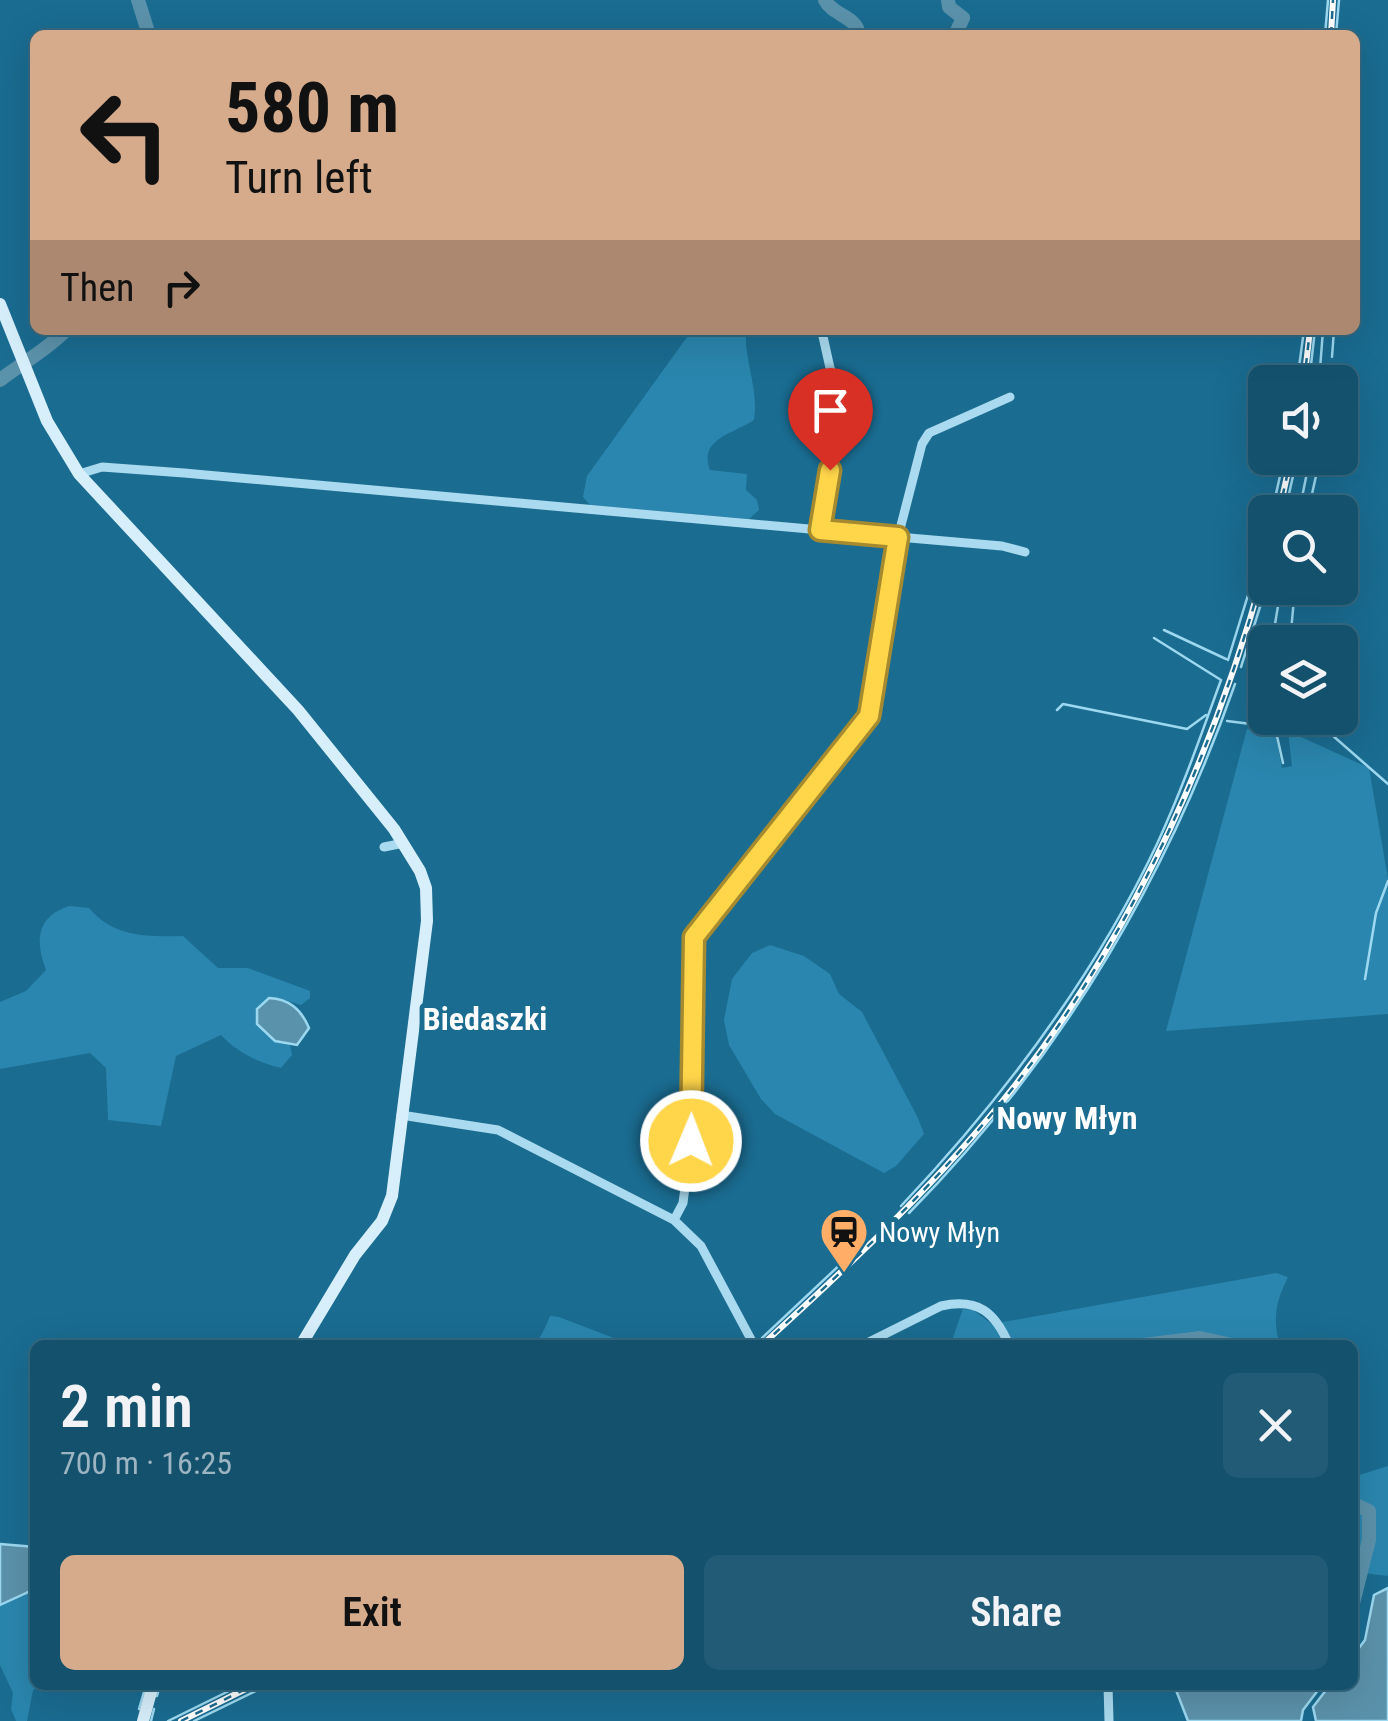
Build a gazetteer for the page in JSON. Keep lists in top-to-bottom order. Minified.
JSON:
{"districts":["Biedaszki","Nowy Młyn"],"places":{"station":["Nowy Młyn"]},"page":{"turn":["580 m","Turn left"],"then":"Then","heading":["2 min","700 m · 16:25"],"buttons":["Exit","Share"]}}
